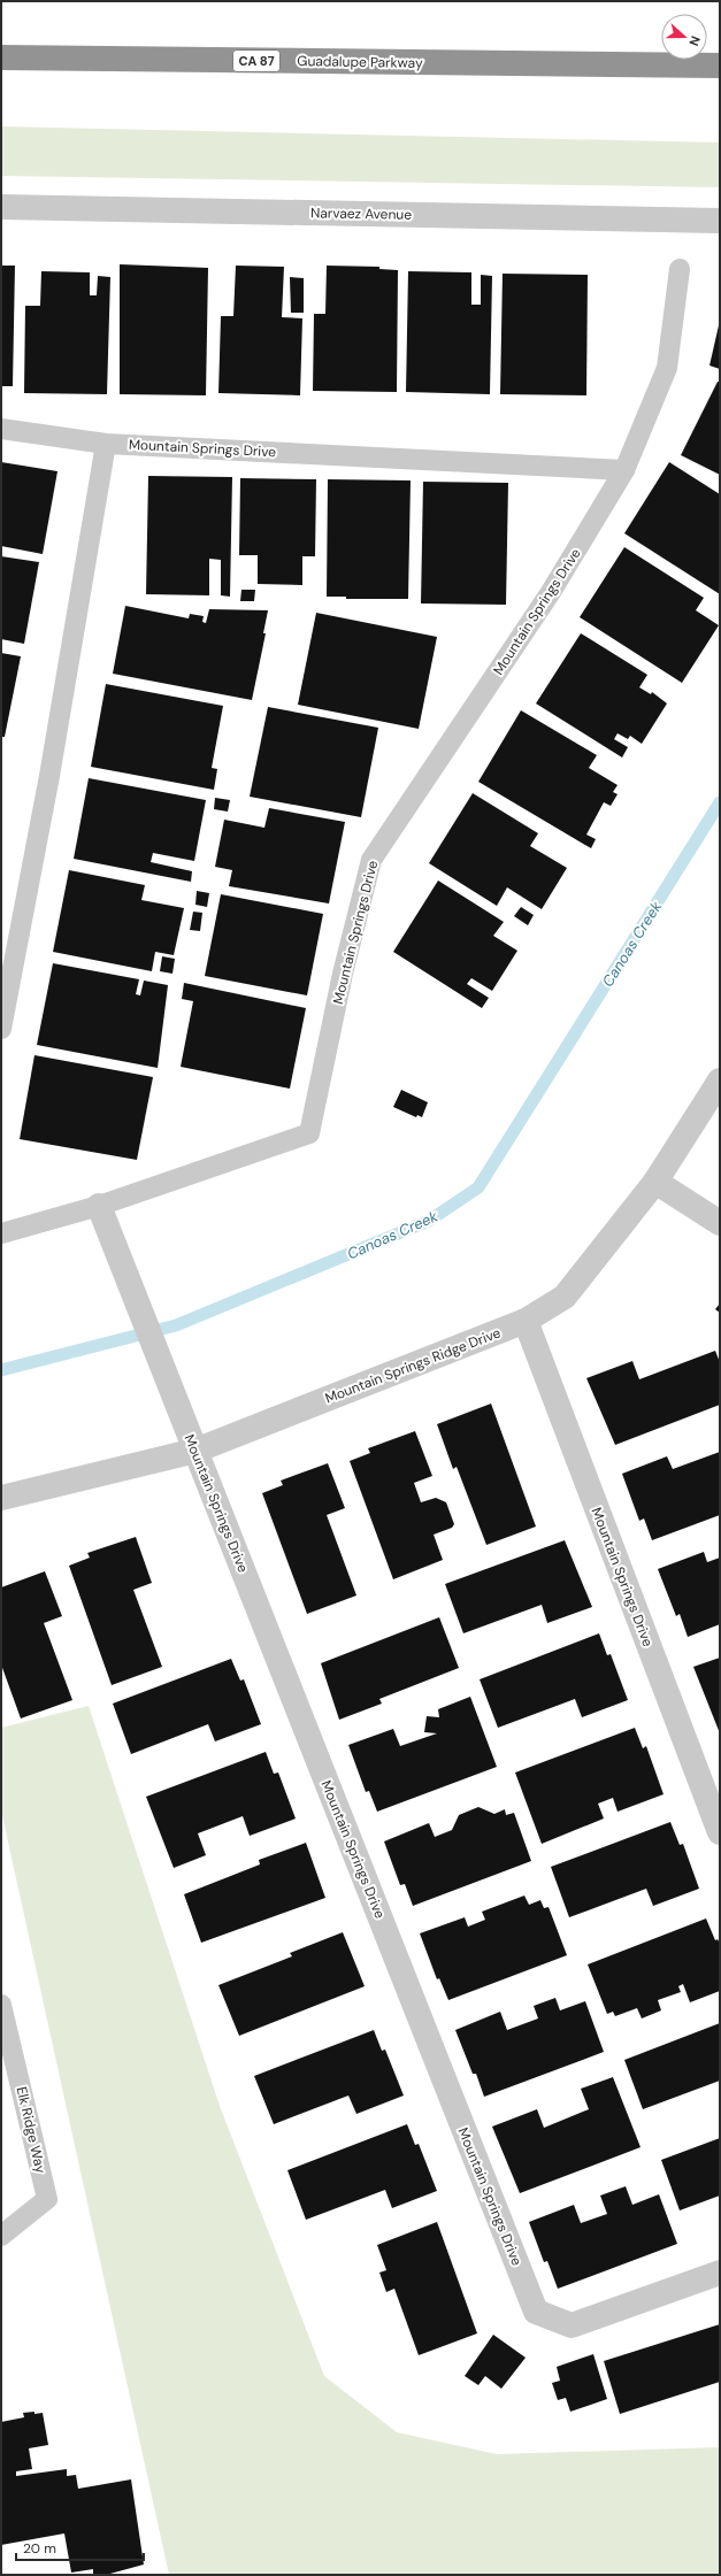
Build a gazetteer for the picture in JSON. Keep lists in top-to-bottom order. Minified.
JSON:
{"streets":{"highway":["CA 87","Guadalupe Parkway"],"street":["Narvaez Avenue","Mountain Springs Drive","Mountain Springs Ridge Drive"],"lane":["Elk Ridge Way"]},"crossings":[["Mountain Springs Drive","Mountain Springs Ridge Drive"]],"water":["Canoas Creek"],"scale_bar":"20 m","north":"right"}
